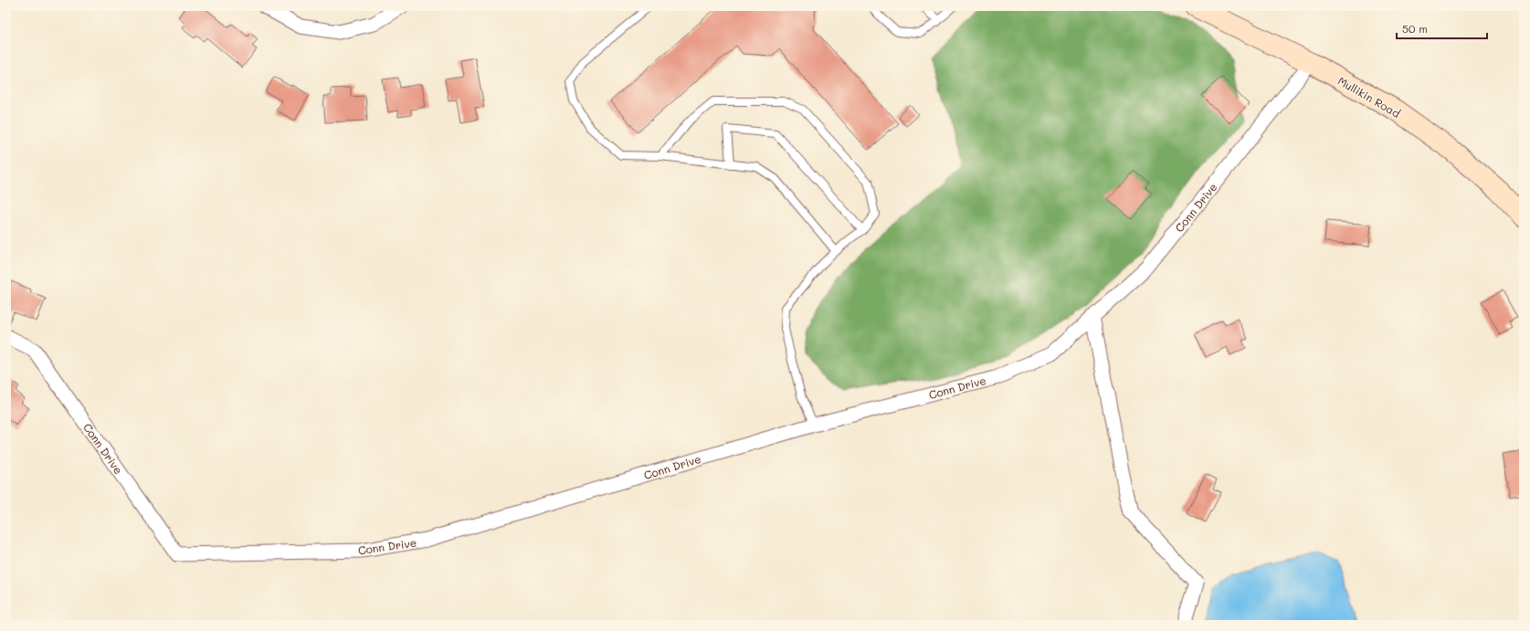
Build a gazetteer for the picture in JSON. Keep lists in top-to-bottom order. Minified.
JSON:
{"streets":{"street":["Mullikin Road","Conn Drive"]},"crossings":[["Mullikin Road","Conn Drive"]],"scale_bar":"50 m"}
